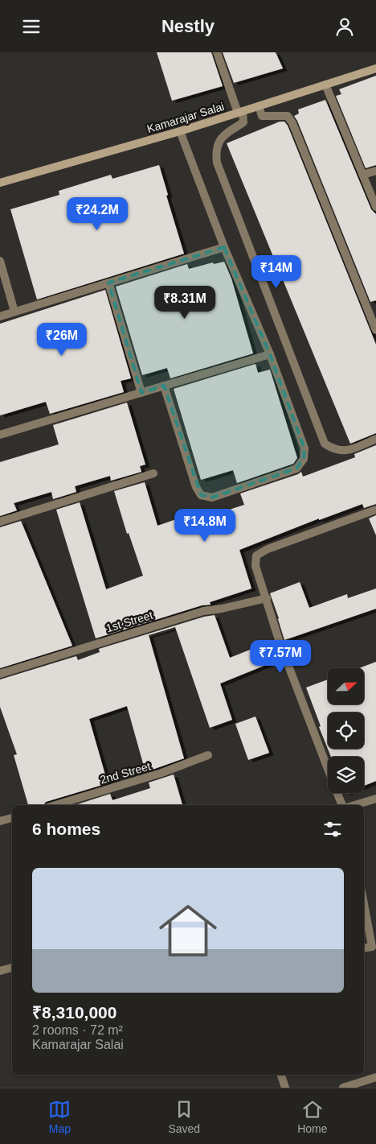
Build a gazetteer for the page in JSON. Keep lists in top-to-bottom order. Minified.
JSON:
{"streets":{"street":["Kamarajar Salai","1st Street","2nd Street"]},"north":"right","page":{"header":"Nestly","price":["₹24.2M","₹14M","₹8.31M","₹26M","₹14.8M","₹7.57M"],"heading":"6 homes","list":[{"name":"₹8,310,000","note":"2 rooms · 72 m² · Kamarajar Salai"}],"tabs":["Map","Saved","Home"]}}
